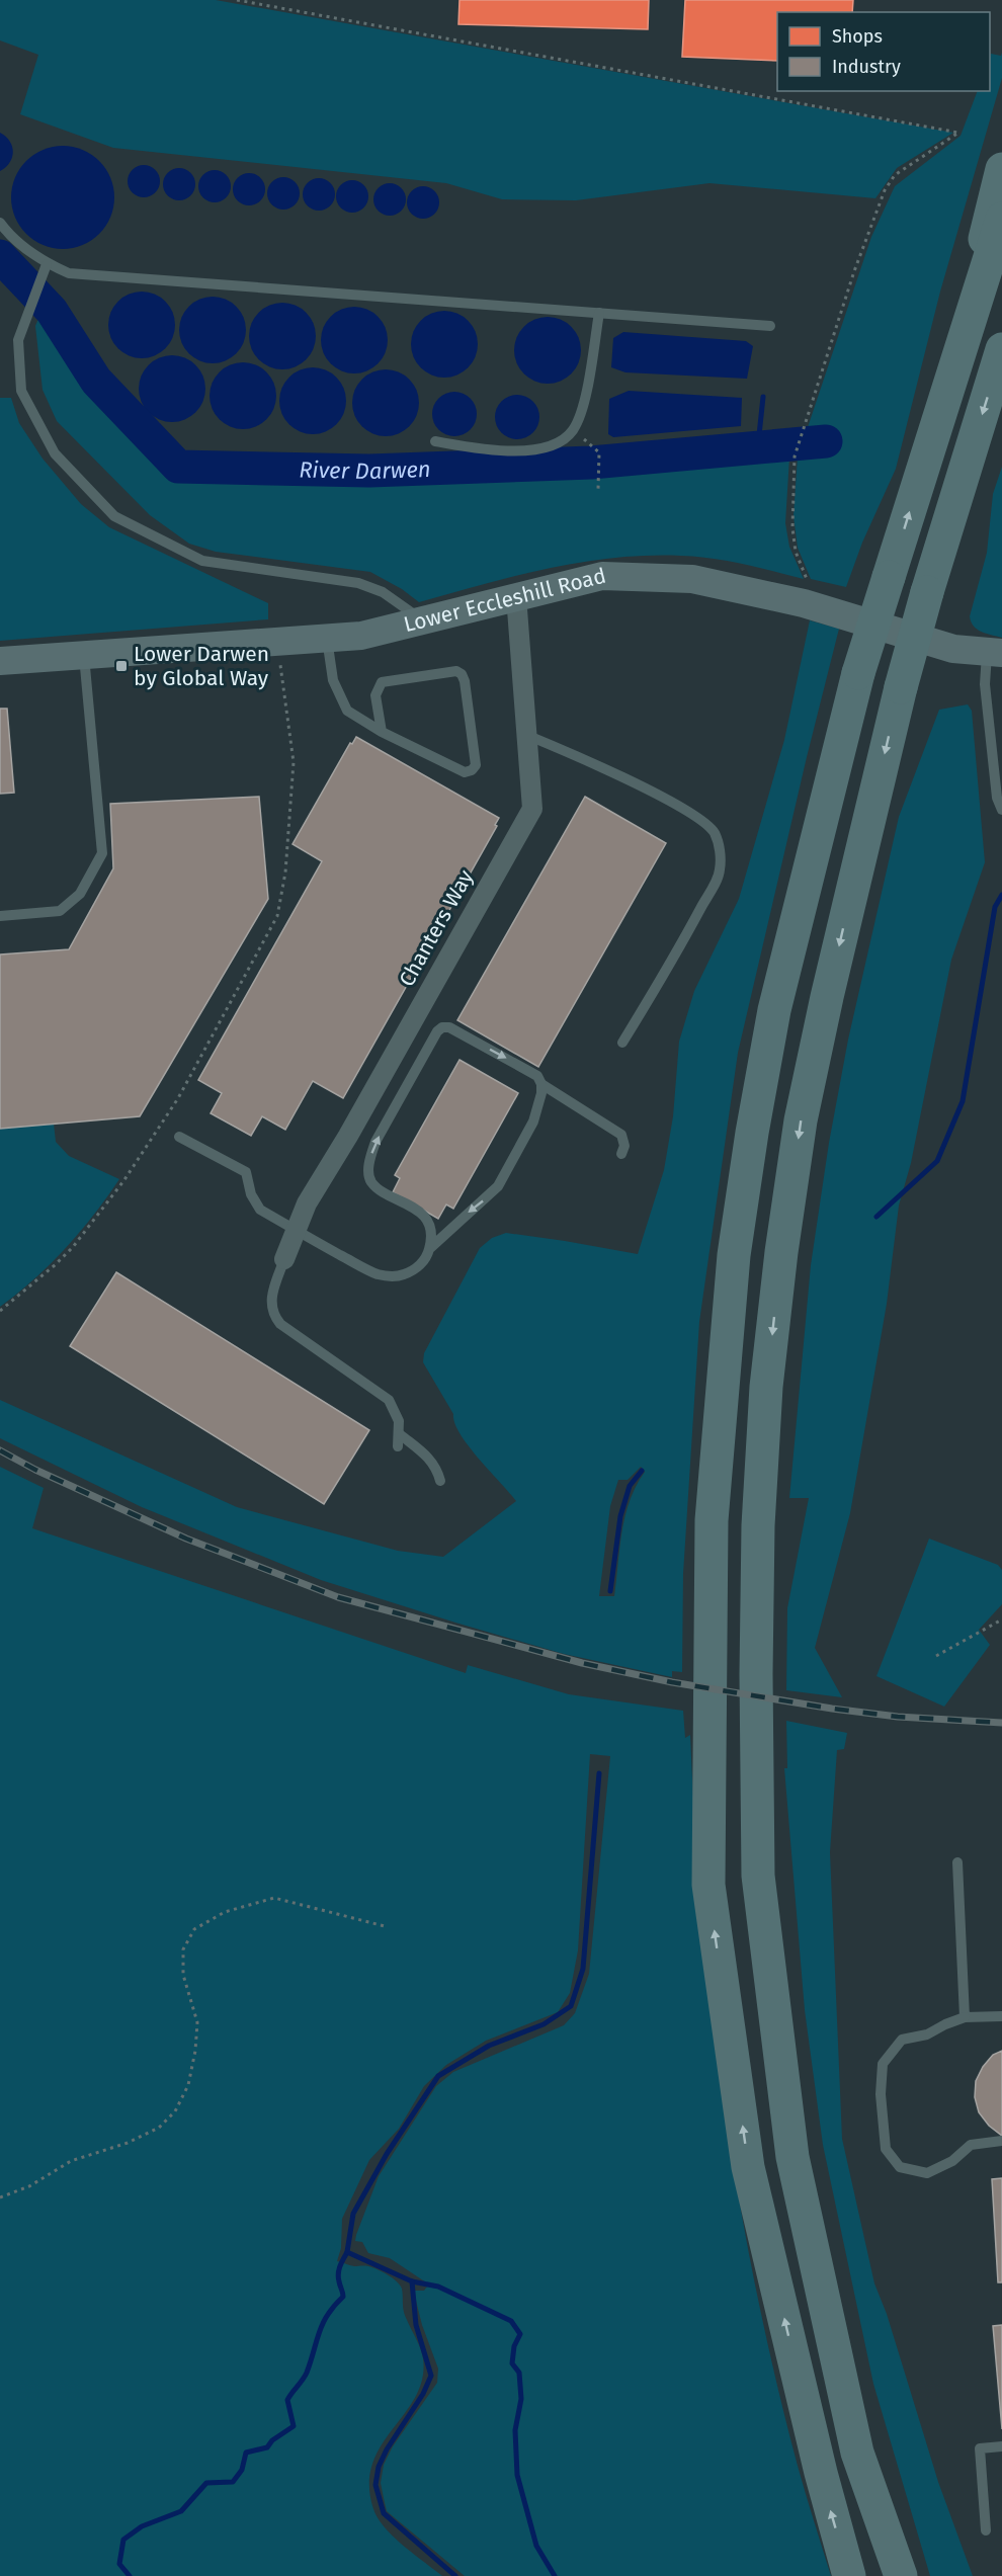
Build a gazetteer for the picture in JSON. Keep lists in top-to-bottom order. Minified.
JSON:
{"streets":{"street":["Lower Eccleshill Road","Chanters Way"]},"crossings":[["Lower Eccleshill Road","Chanters Way"]],"water":["River Darwen"],"places":{"transit":["Lower Darwen by Global Way"]},"legend":["Shops","Industry"]}
